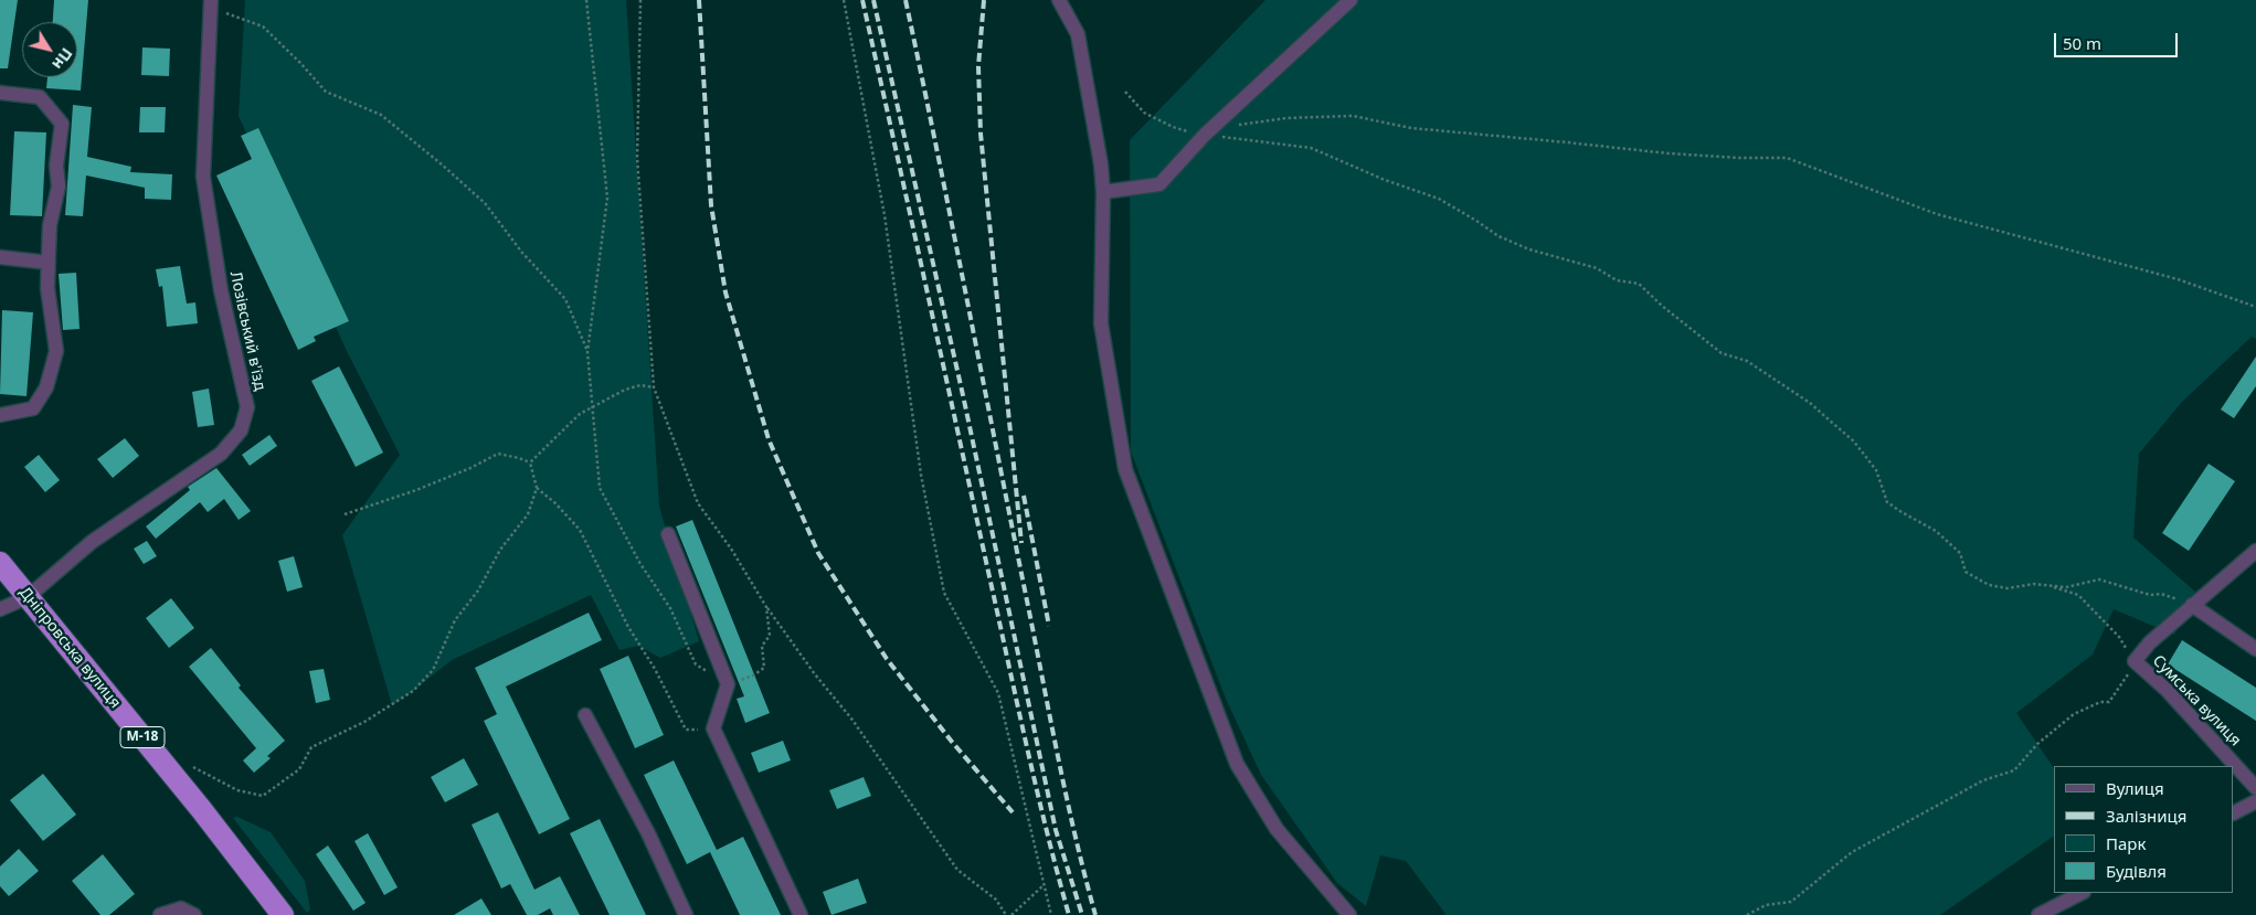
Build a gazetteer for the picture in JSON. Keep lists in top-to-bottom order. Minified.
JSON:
{"streets":{"highway":["Дніпровська вулиця","М-18"],"street":["Лозівський в'їзд","Сумська вулиця"]},"crossings":[["Лозівський в'їзд","Дніпровська вулиця"]],"legend":["Вулиця","Залізниця","Парк","Будівля"],"scale_bar":"50 m","north":"bottom right"}
